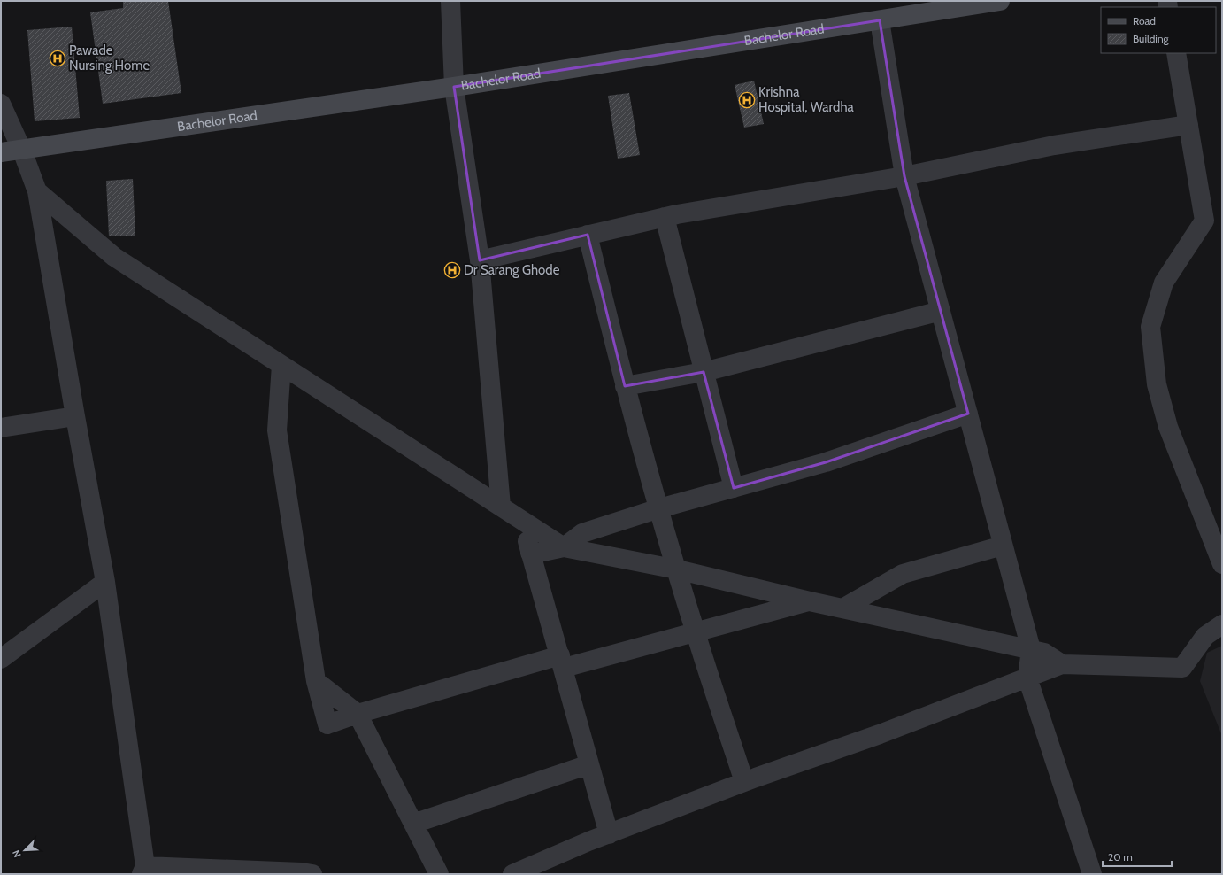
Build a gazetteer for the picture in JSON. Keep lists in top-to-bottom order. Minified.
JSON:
{"streets":{"main road":["Bachelor Road"]},"places":{"hospital":["Pawade Nursing Home","Krishna Hospital, Wardha","Dr Sarang Ghode"]},"legend":["Road","Building"],"scale_bar":"20 m","north":"bottom left"}
